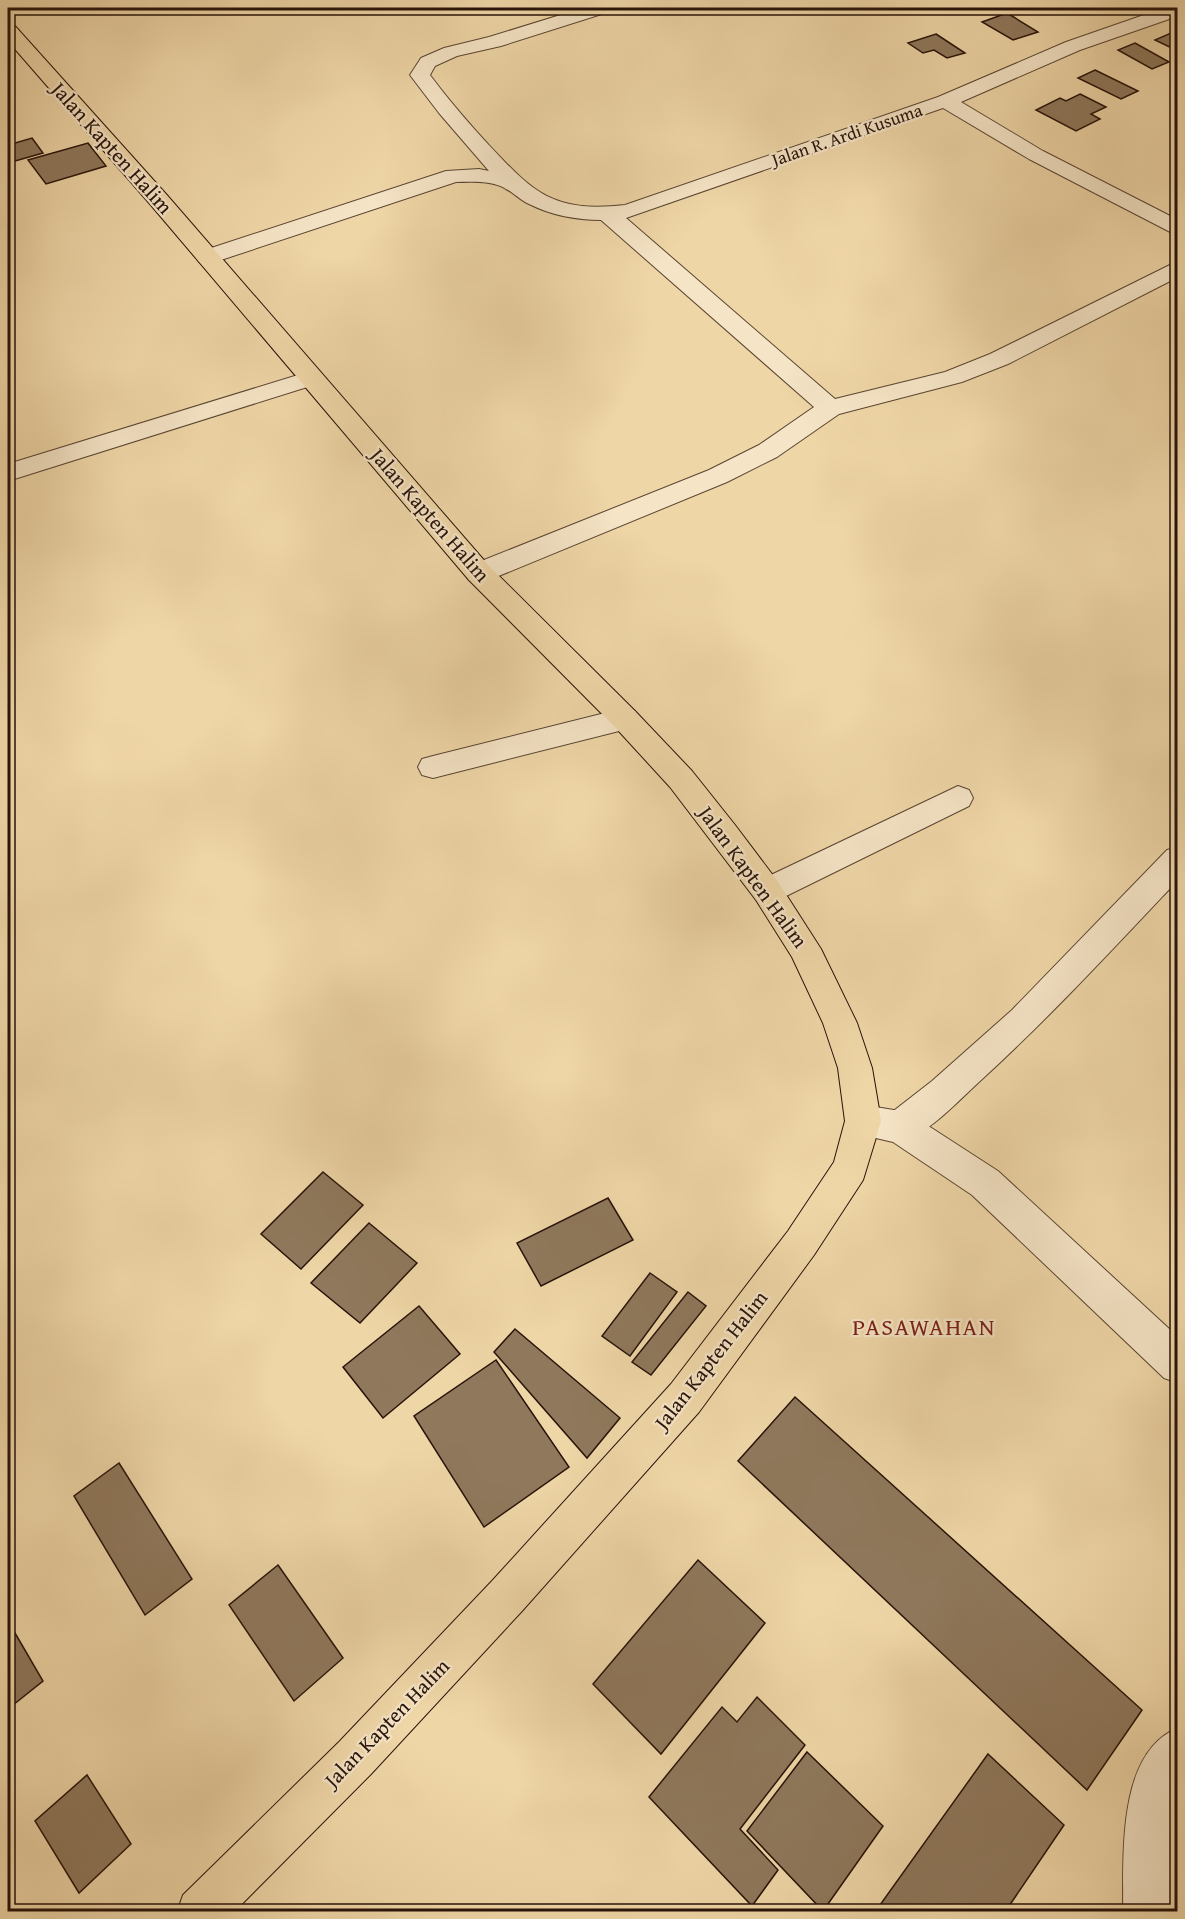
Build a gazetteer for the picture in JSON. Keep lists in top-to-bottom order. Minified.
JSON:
{"streets":{"main road":["Jalan Kapten Halim"],"street":["Jalan R. Ardi Kusuma"]},"districts":["PASAWAHAN"]}
